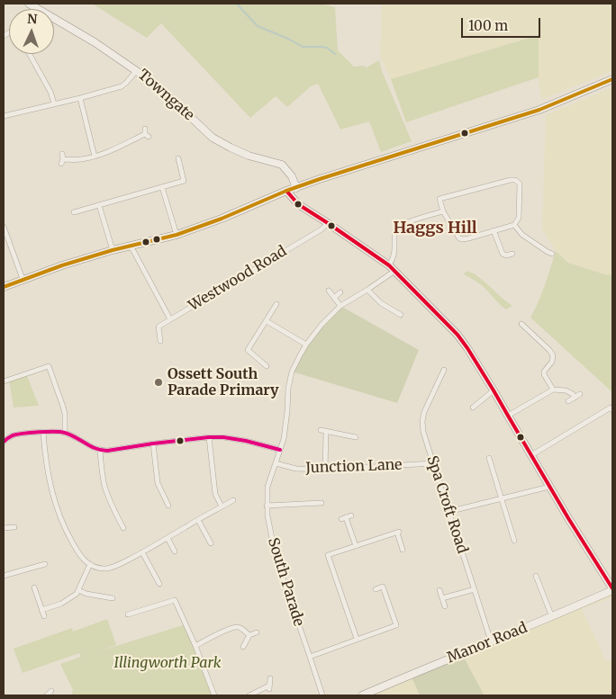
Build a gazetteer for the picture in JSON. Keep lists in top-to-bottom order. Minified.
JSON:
{"streets":{"street":["Towngate","Westwood Road","Junction Lane","Spa Croft Road","South Parade","Manor Road"]},"crossings":[["Junction Lane","Spa Croft Road"],["Junction Lane","South Parade"],["Spa Croft Road","Manor Road"]],"districts":["Haggs Hill"],"parks":["Illingworth Park"],"places":["Ossett South Parade Primary"],"scale_bar":"100 m","north":"top"}
